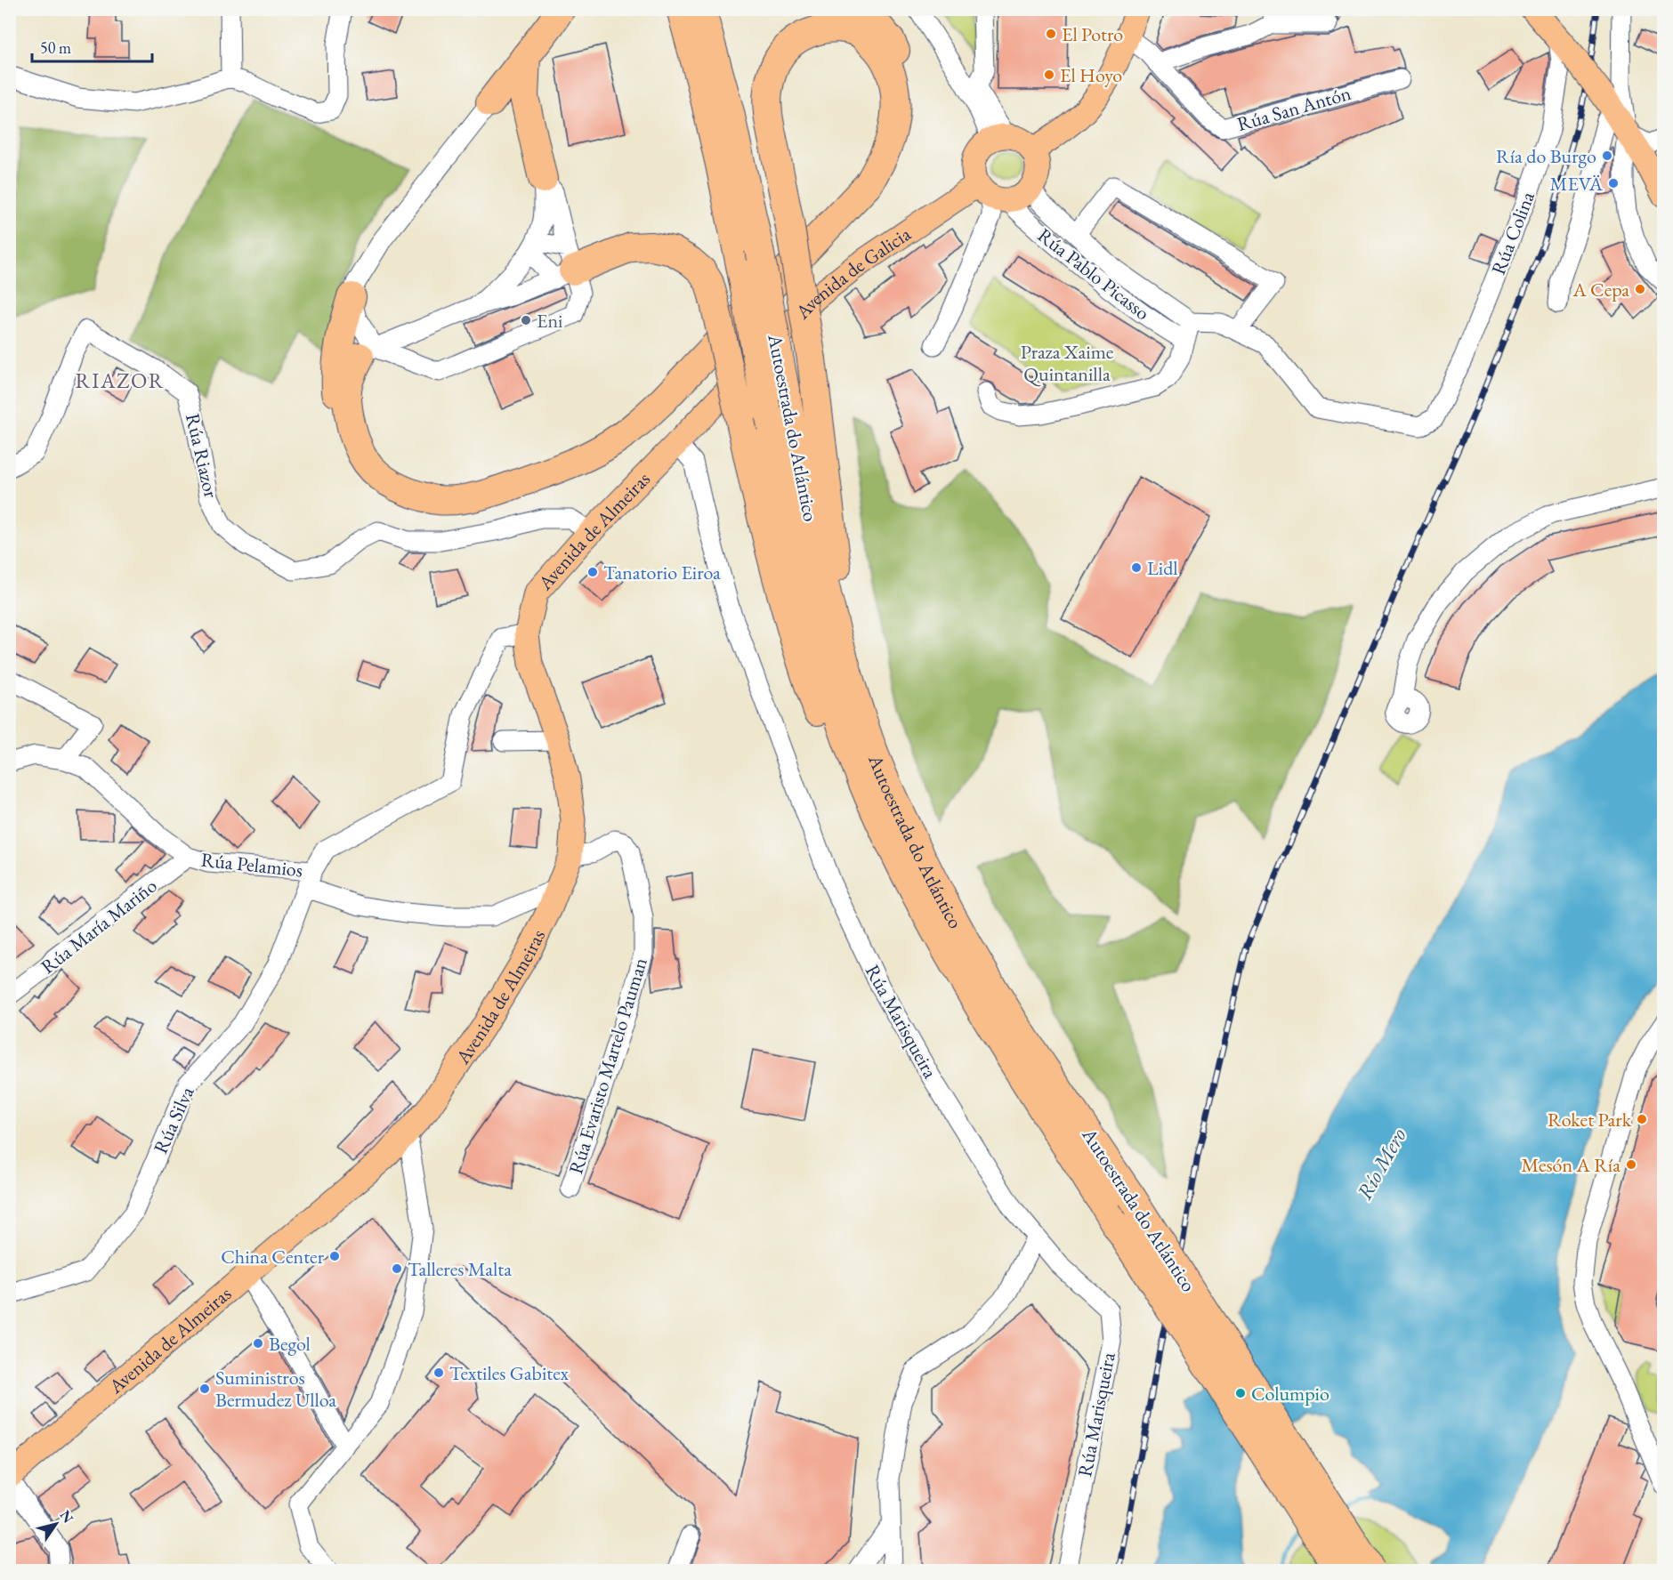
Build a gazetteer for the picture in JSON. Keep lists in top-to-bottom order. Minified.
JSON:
{"streets":{"highway":["Autoestrada do Atlántico"],"main road":["Avenida de Galicia","Avenida de Almeiras"],"street":["Rúa San Antón","Rúa Colina","Rúa Pablo Picasso","Rúa Riazor","Rúa Pelamios","Rúa María Mariño","Rúa Marisqueira","Rúa Evaristo Martelo Pauman","Rúa Silva"]},"crossings":[["Rúa Pablo Picasso","Avenida de Galicia"],["Avenida de Galicia","Avenida de Almeiras"],["Rúa Riazor","Avenida de Almeiras"],["Avenida de Almeiras","Rúa Pelamios"],["Avenida de Almeiras","Rúa Marisqueira"],["Avenida de Almeiras","Rúa Evaristo Martelo Pauman"],["Rúa Pelamios","Rúa María Mariño"],["Rúa Pelamios","Rúa Silva"]],"districts":["RIAZOR"],"water":["Río Mero"],"parks":["Praza Xaime Quintanilla"],"places":["El Potro","El Hoyo","Ría do Burgo","MEVÄ","A Cepa","Eni","Lidl","Tanatorio Eiroa","Roket Park","Mesón A Ría","China Center","Talleres Malta","Begol","Textiles Gabitex","Suministros Bermudez Ulloa","Columpio"],"scale_bar":"50 m","north":"top right"}
